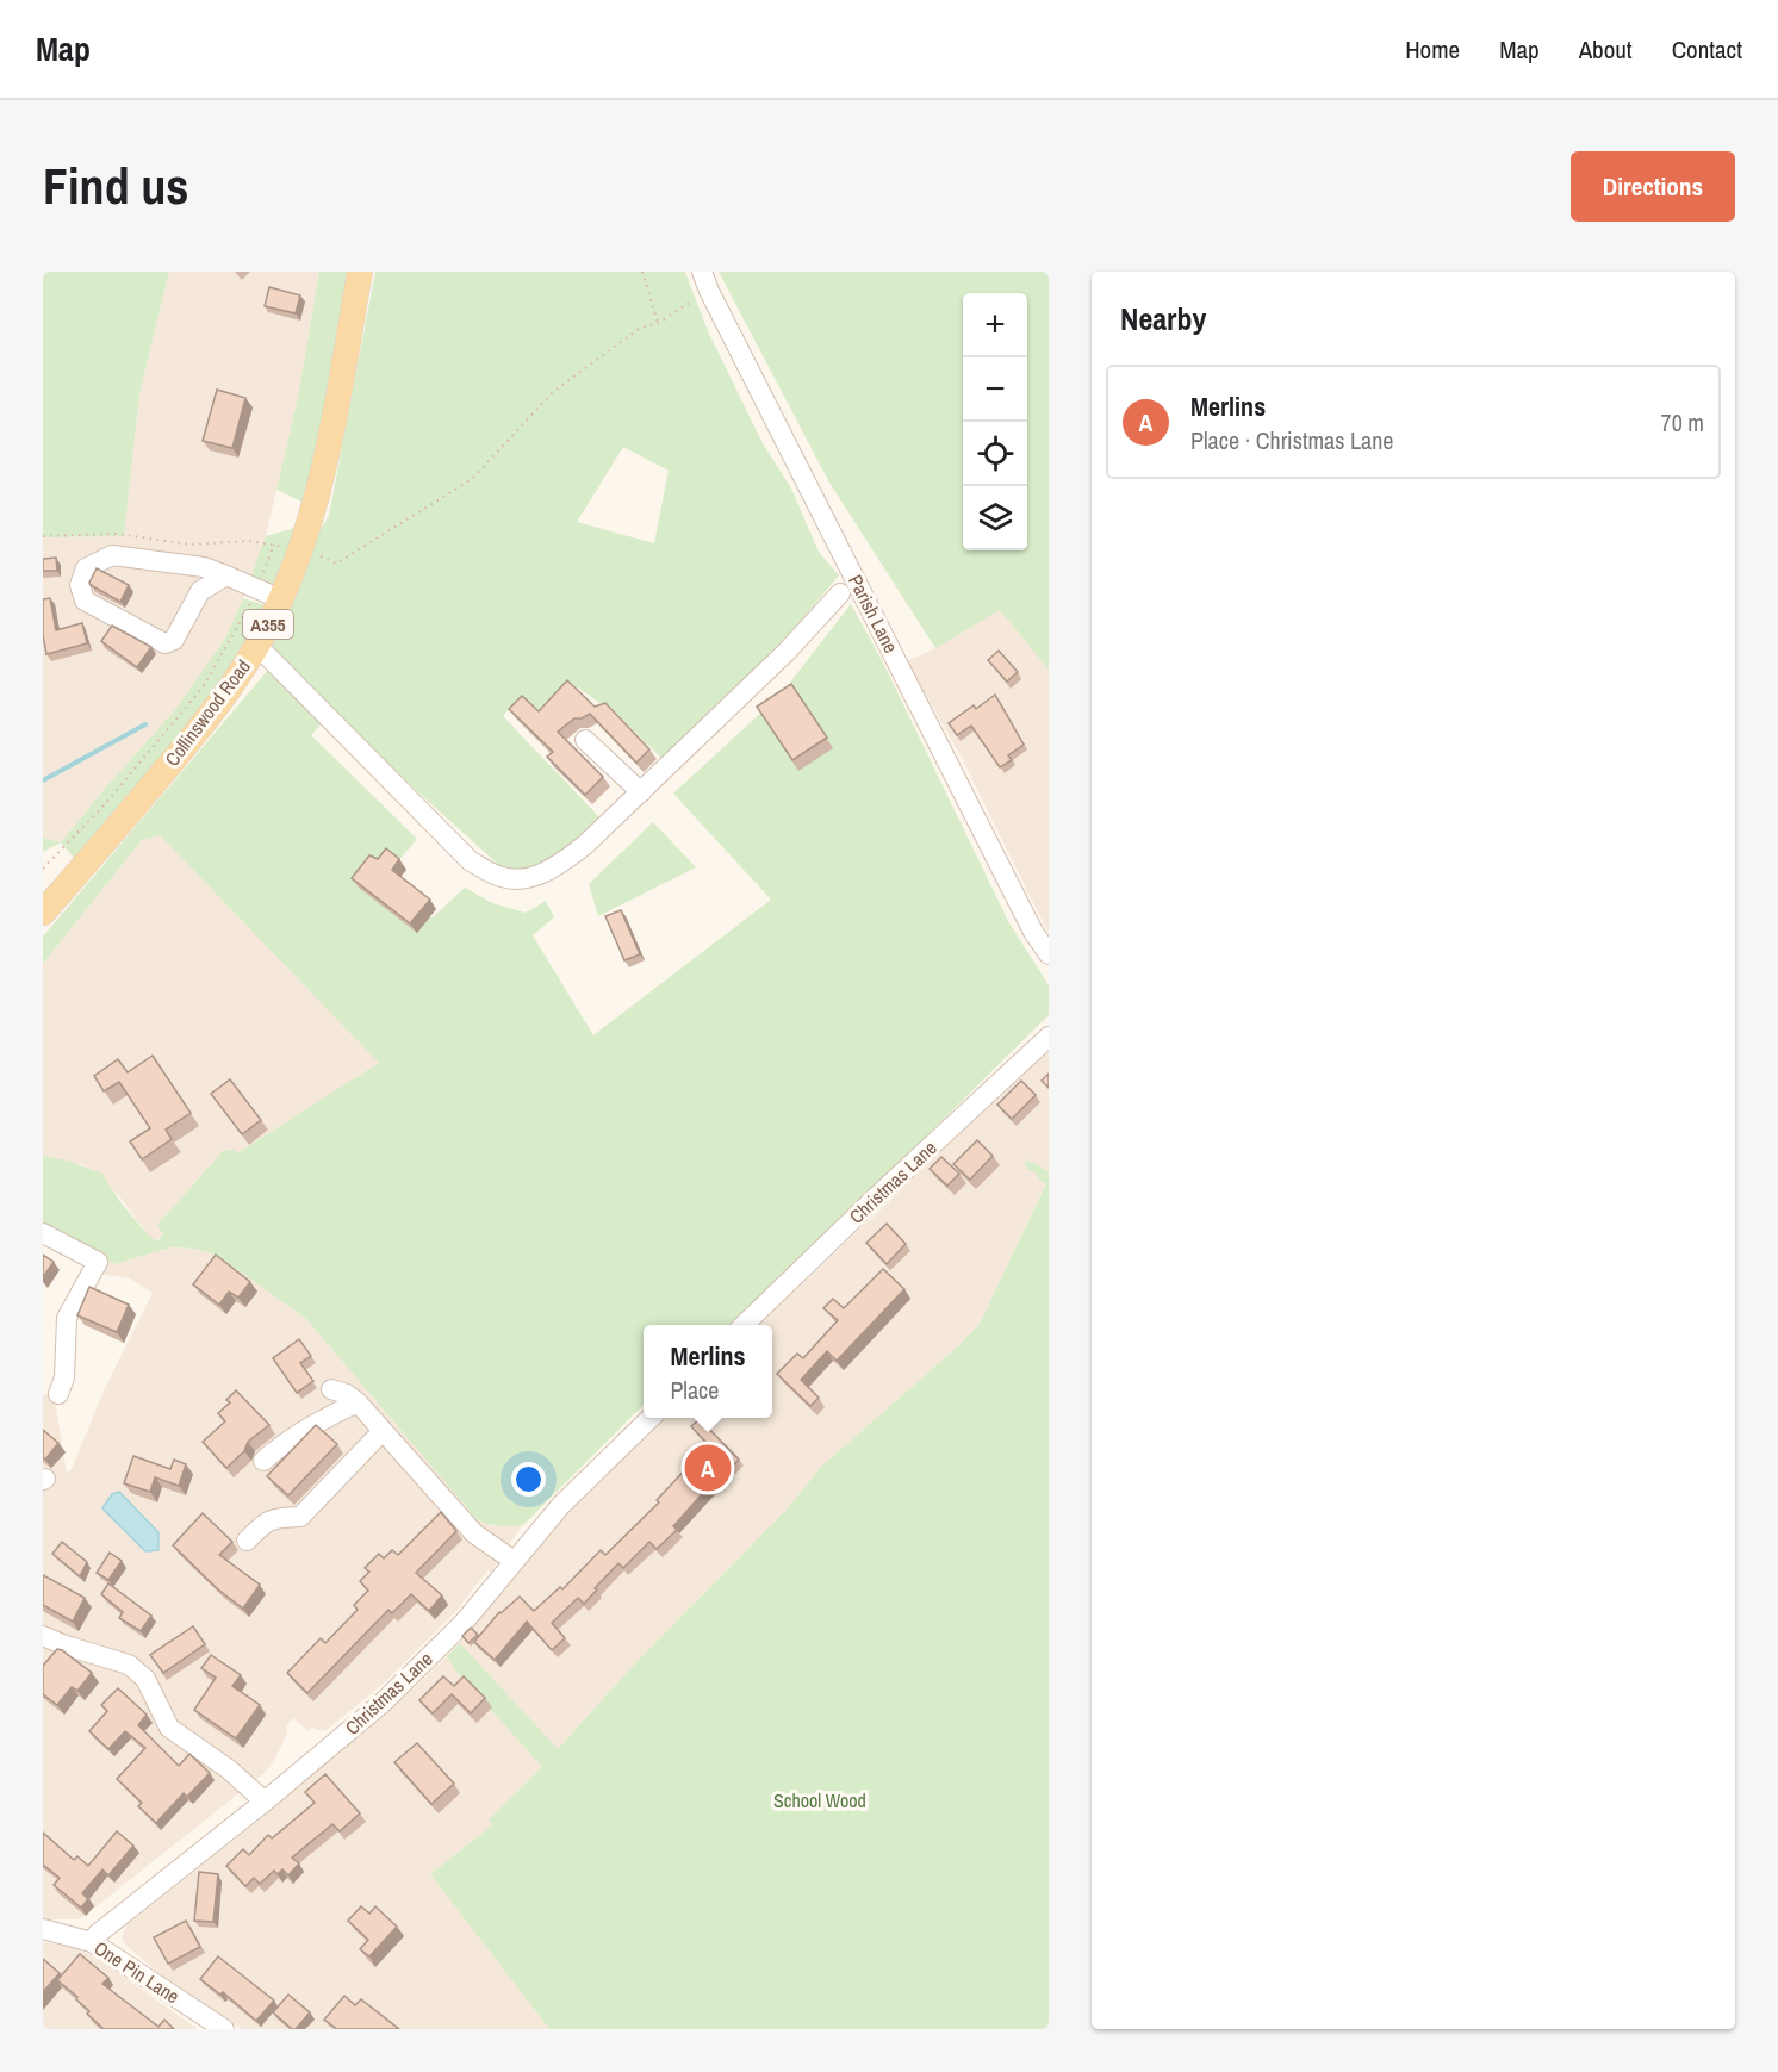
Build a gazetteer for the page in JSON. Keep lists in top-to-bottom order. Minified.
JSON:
{"streets":{"main road":["A355","Collinswood Road"],"street":["Parish Lane","Christmas Lane","One Pin Lane"]},"crossings":[["Christmas Lane","One Pin Lane"]],"parks":["School Wood"],"page":{"header":"Map","nav":["Home","Map","About","Contact"],"buttons":"Directions","title":"Find us","heading":"Nearby","map_buttons":["+","−"],"list":[{"mark":"A","name":"Merlins","note":"Place · Christmas Lane","value":"70 m"}],"popup":["Merlins","Place"],"pins":"A"}}
